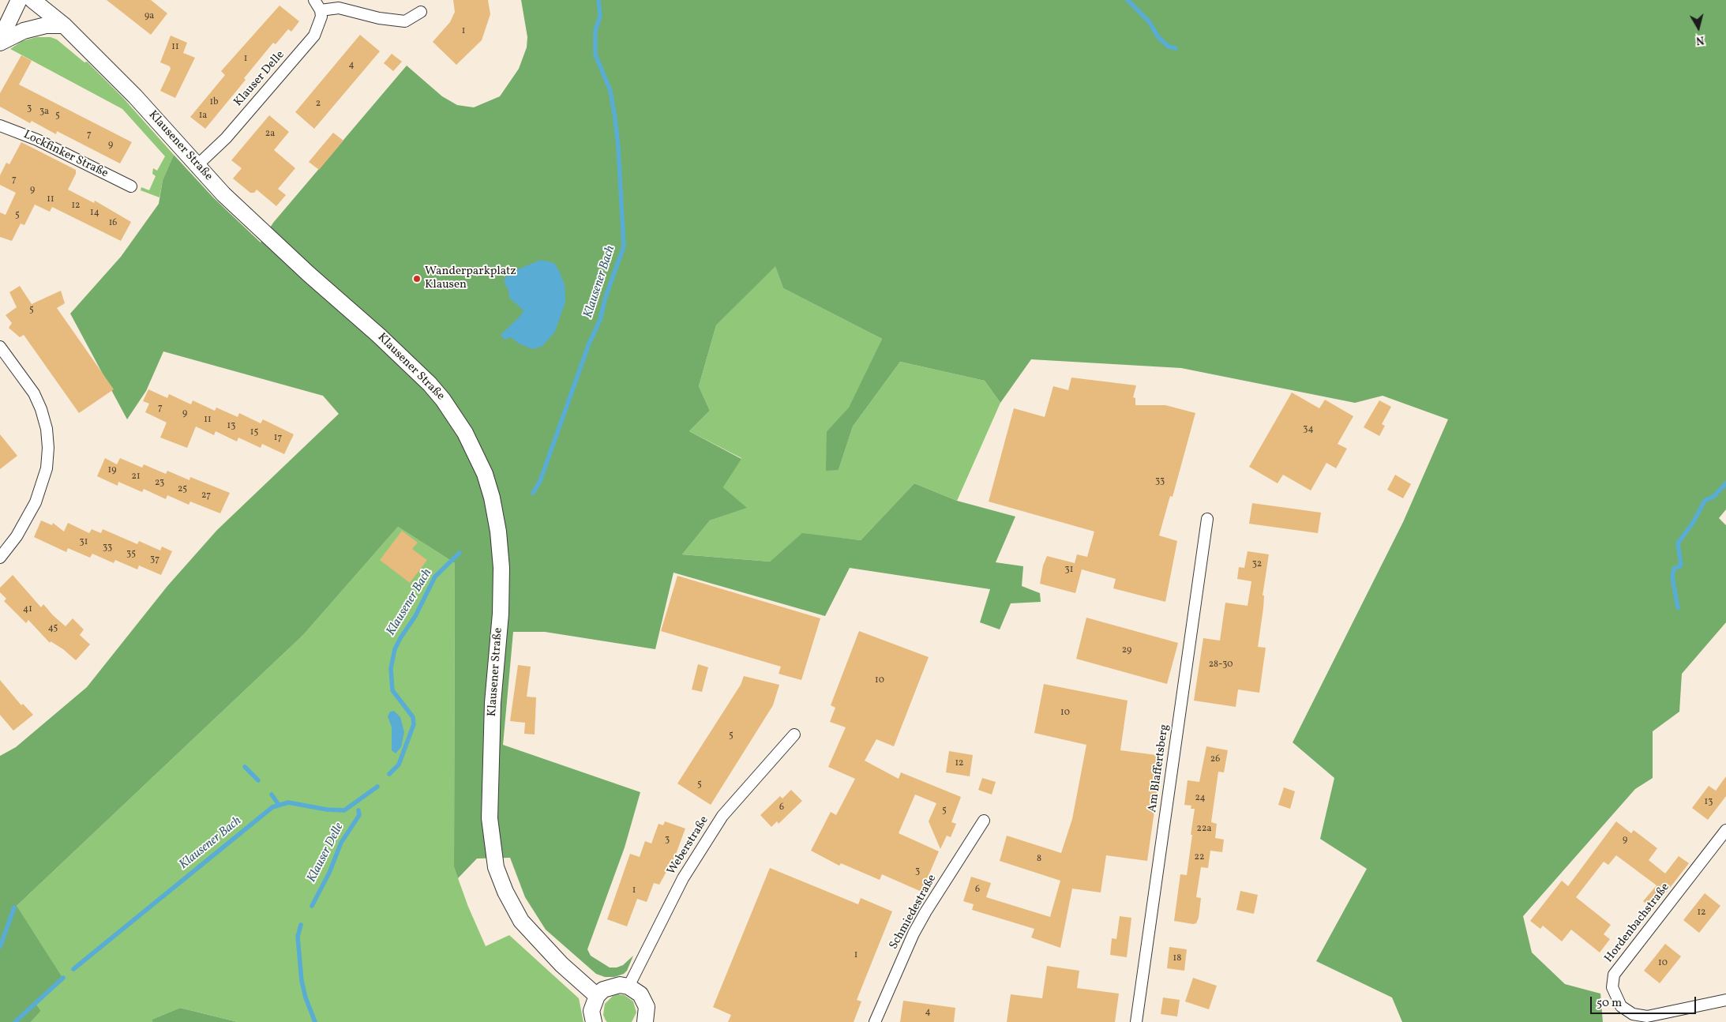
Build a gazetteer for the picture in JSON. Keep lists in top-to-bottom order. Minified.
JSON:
{"streets":{"main road":["Klausener Straße"],"street":["Klauser Delle","Lockfinker Straße","Am Blaffertsberg","Weberstraße","Schmiedestraße","Hordenbachstraße"]},"crossings":[["Klauser Delle","Klausener Straße"]],"water":["Klausener Bach","Klauser Delle"],"places":["Wanderparkplatz Klausen"],"house_numbers":["9a","1","11","1","4","1b","2","3","3a","5","1a","2a","7","9","7","9","11","12","14","5","16","5","7","9","11","13","34","15","17","19","21","33","23","25","27","31","33","35","37","32","31","41","45","29","28-30","10","10","5","26","12","5","24","13","6","5","22a","3","9","22","8","3","6","1","12","1","18","10","4"],"scale_bar":"50 m","north":"bottom"}
